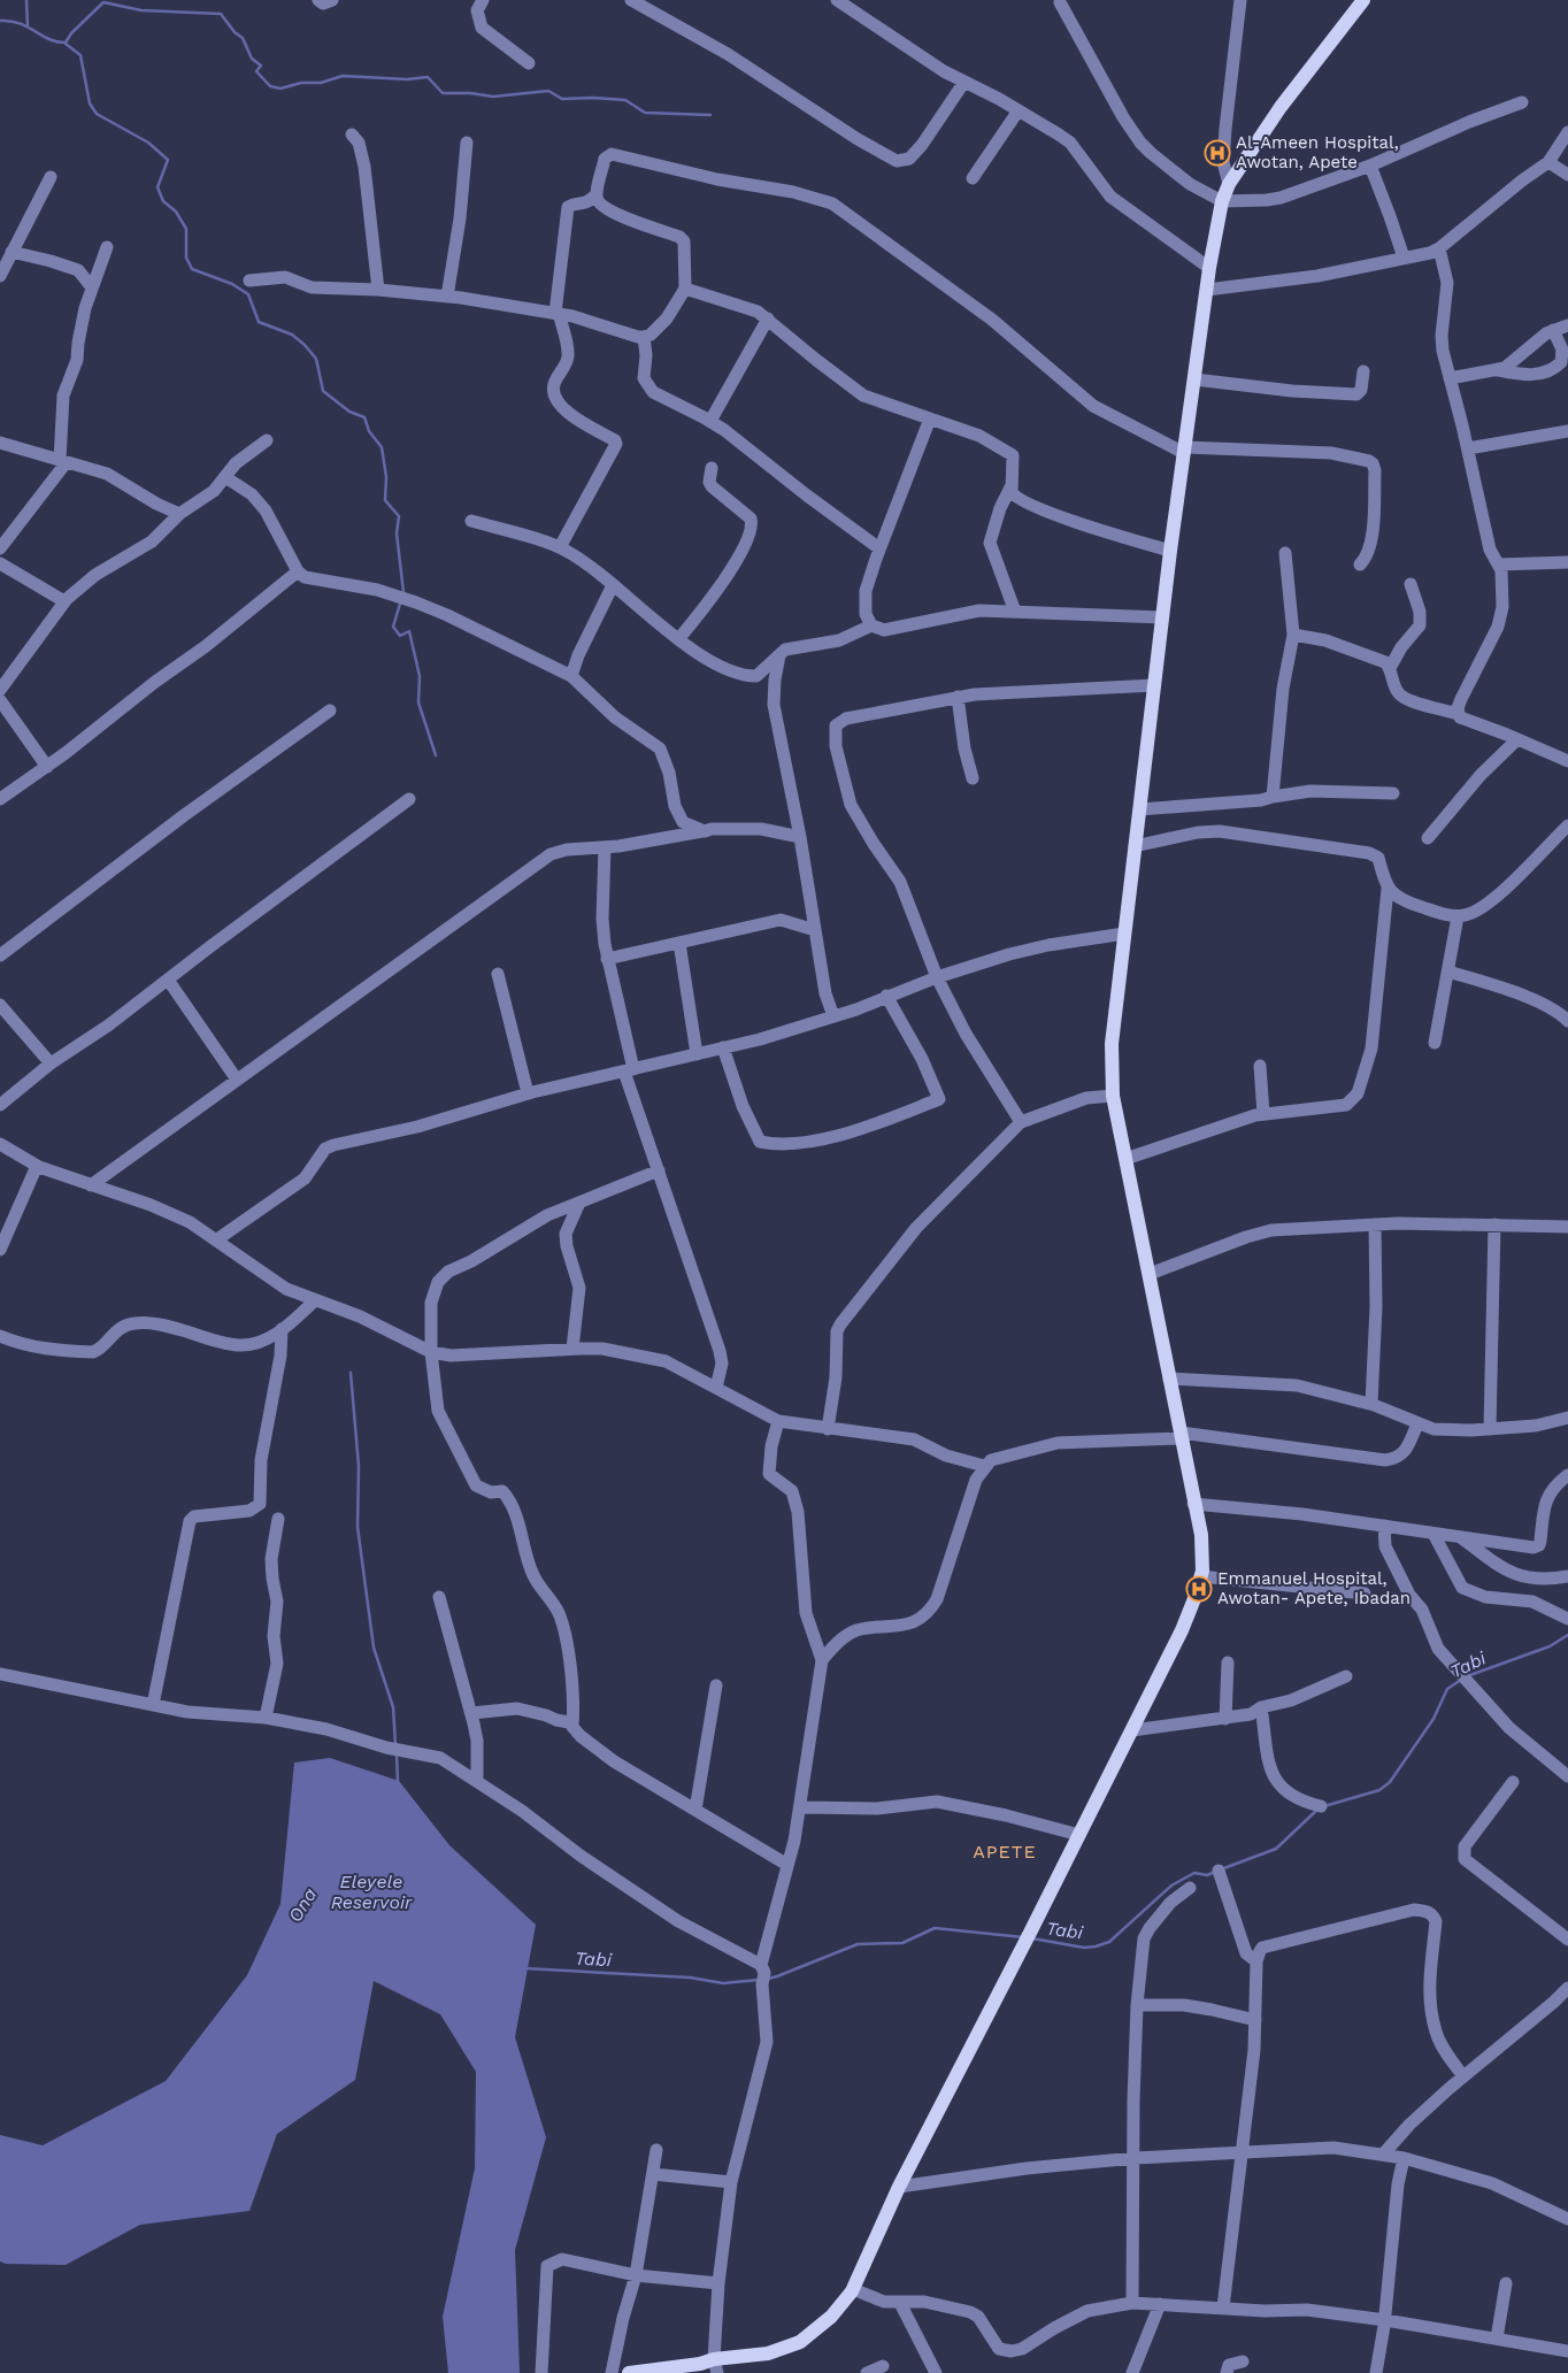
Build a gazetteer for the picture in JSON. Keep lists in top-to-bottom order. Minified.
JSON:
{"districts":["APETE"],"water":["Tabi","Eleyele Reservoir","Ona"],"places":{"hospital":["Al-Ameen Hospital, Awotan, Apete","Emmanuel Hospital, Awotan- Apete, Ibadan"]}}
